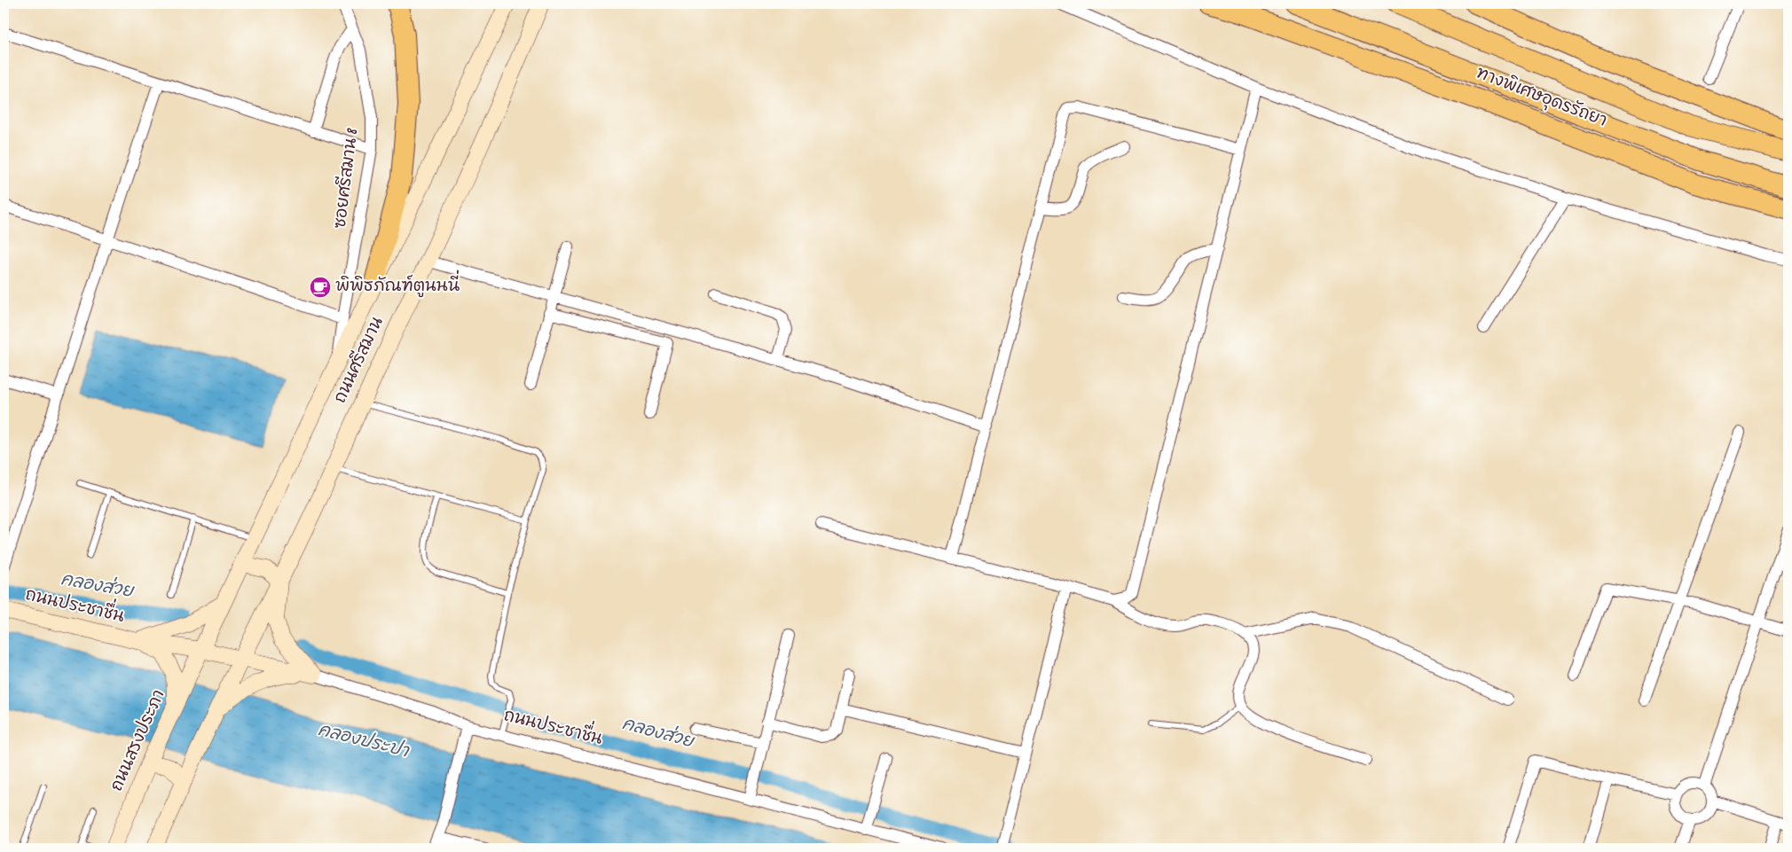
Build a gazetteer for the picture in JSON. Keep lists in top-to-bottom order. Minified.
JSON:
{"streets":{"highway":["ทางพิเศษอุดรรัถยา"],"main road":["ถนนศรีสมาน","ถนนประชาชื่น","ถนนสรงประภา"],"street":["ซอยศรีสมาน 8"]},"crossings":[["ซอยศรีสมาน 8","ถนนศรีสมาน"]],"water":["คลองส่วย","คลองประปา"],"places":{"cafe":["พิพิธภัณฑ์ตูนนนี่"]}}
